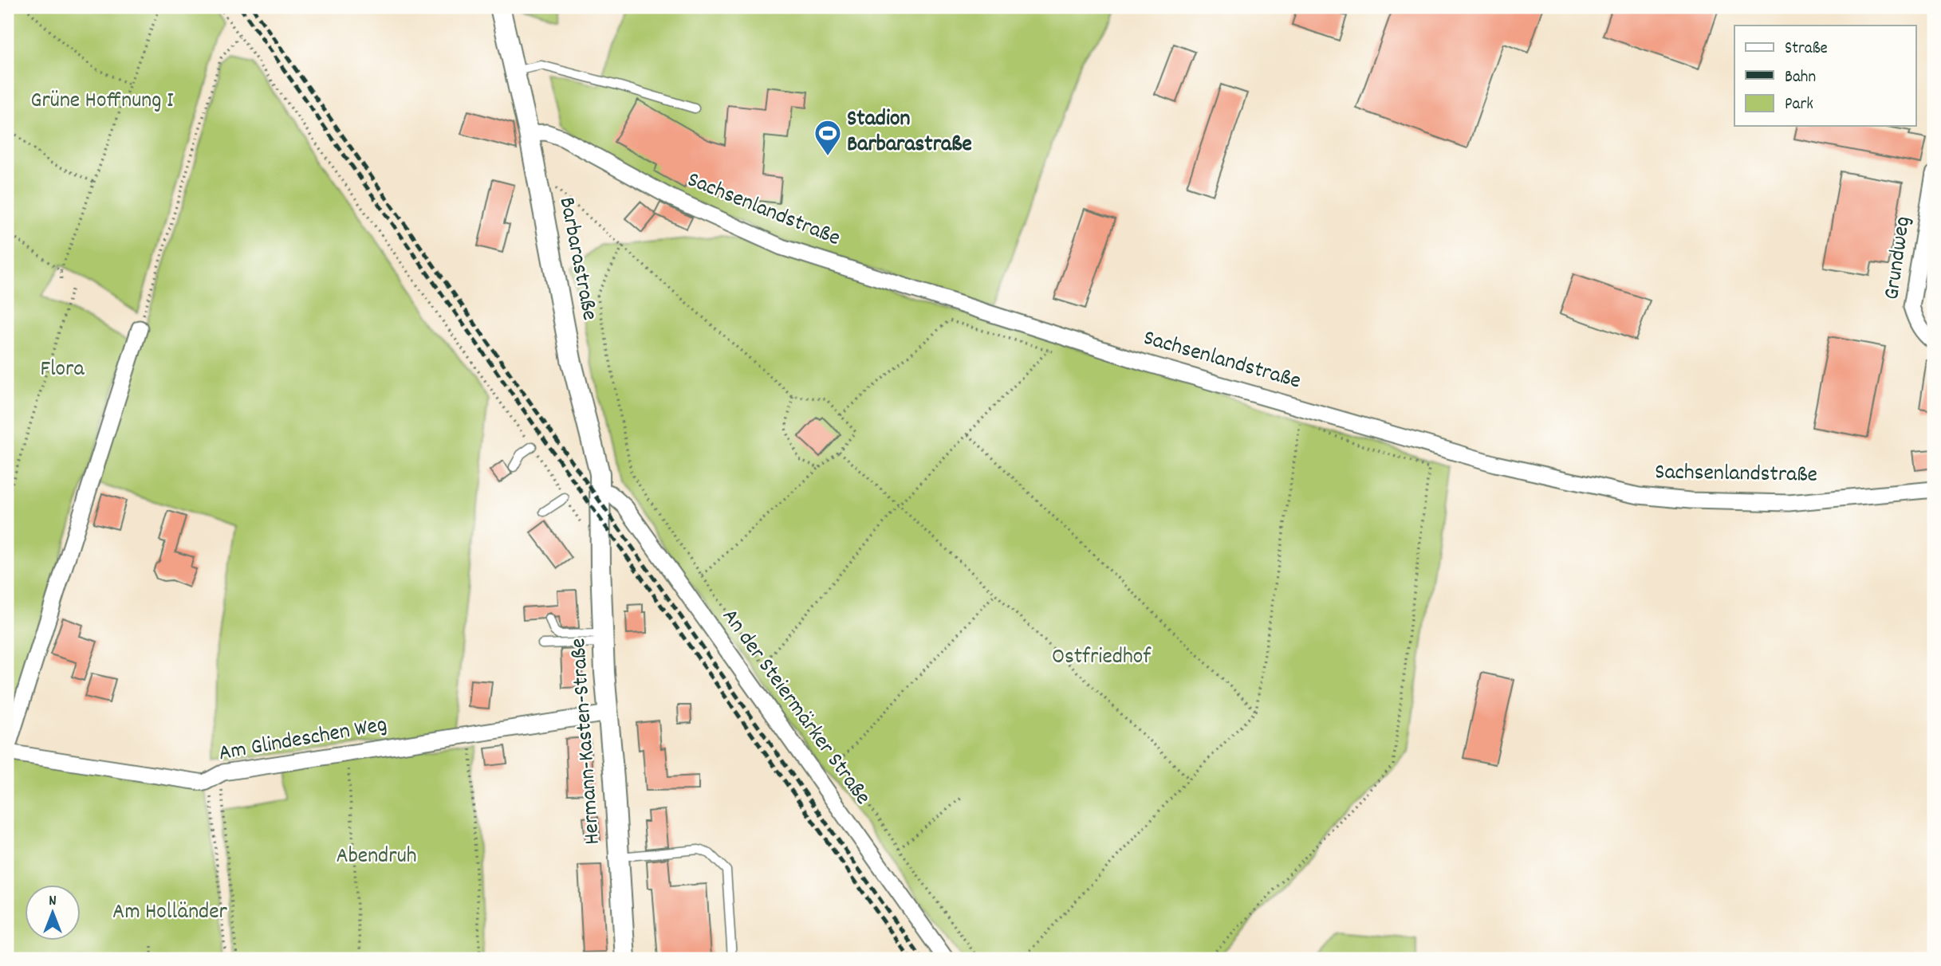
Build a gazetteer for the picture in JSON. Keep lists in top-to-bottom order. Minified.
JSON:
{"streets":{"street":["Sachsenlandstraße","Grundweg","Barbarastraße","An der Steiermärker Straße","Am Glindeschen Weg","Hermann-Kasten-Straße"]},"crossings":[["Sachsenlandstraße","Barbarastraße"],["Barbarastraße","An der Steiermärker Straße"],["Barbarastraße","Hermann-Kasten-Straße"],["Am Glindeschen Weg","Hermann-Kasten-Straße"]],"parks":["Grüne Hoffnung I","Flora","Ostfriedhof","Abendruh","Am Holländer"],"places":{"sports":["Stadion Barbarastraße"]},"legend":["Straße","Bahn","Park"],"north":"top"}
